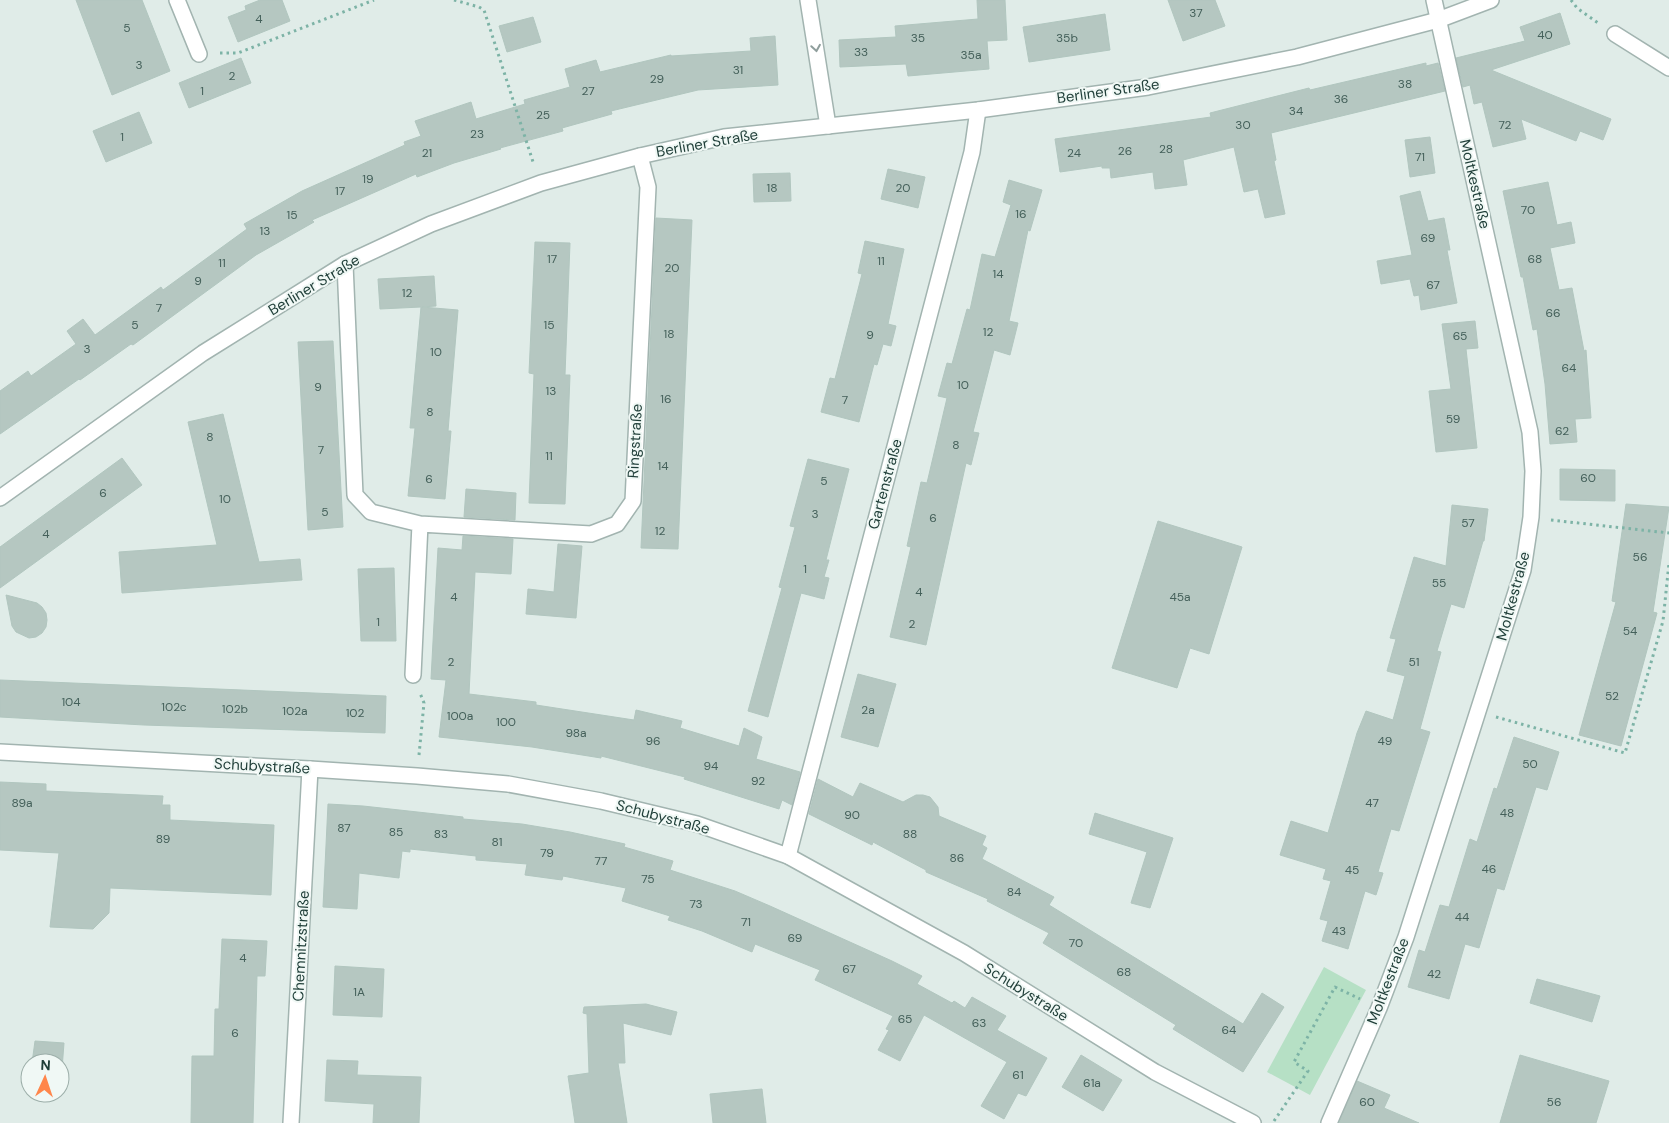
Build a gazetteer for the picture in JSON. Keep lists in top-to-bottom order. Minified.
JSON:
{"streets":{"street":["Berliner Straße","Moltkestraße","Ringstraße","Gartenstraße","Schubystraße","Chemnitzstraße"]},"crossings":[["Berliner Straße","Moltkestraße"],["Berliner Straße","Ringstraße"],["Berliner Straße","Gartenstraße"],["Gartenstraße","Schubystraße"],["Schubystraße","Chemnitzstraße"]],"house_numbers":["37","4","5","40","35","35b","33","35a","3","31","2","29","38","1","27","36","34","25","30","72","23","1","28","26","21","24","71","19","18","20","17","70","16","15","13","69","17","68","11","11","20","14","9","67","12","7","66","5","15","12","18","9","65","3","10","64","10","9","13","16","7","8","59","62","8","8","7","11","14","60","6","5","6","10","5","3","6","57","12","4","56","1","55","4","4","45a","1","2","54","2","51","52","104","102c","102b","2a","102a","102","100a","100","98a","96","49","50","94","92","89a","47","48","90","87","85","83","88","89","81","79","86","77","46","45","75","84","73","44","71","43","69","70","4","67","68","42","1A","65","63","64","6","61","61a","60","56"],"north":"top"}
